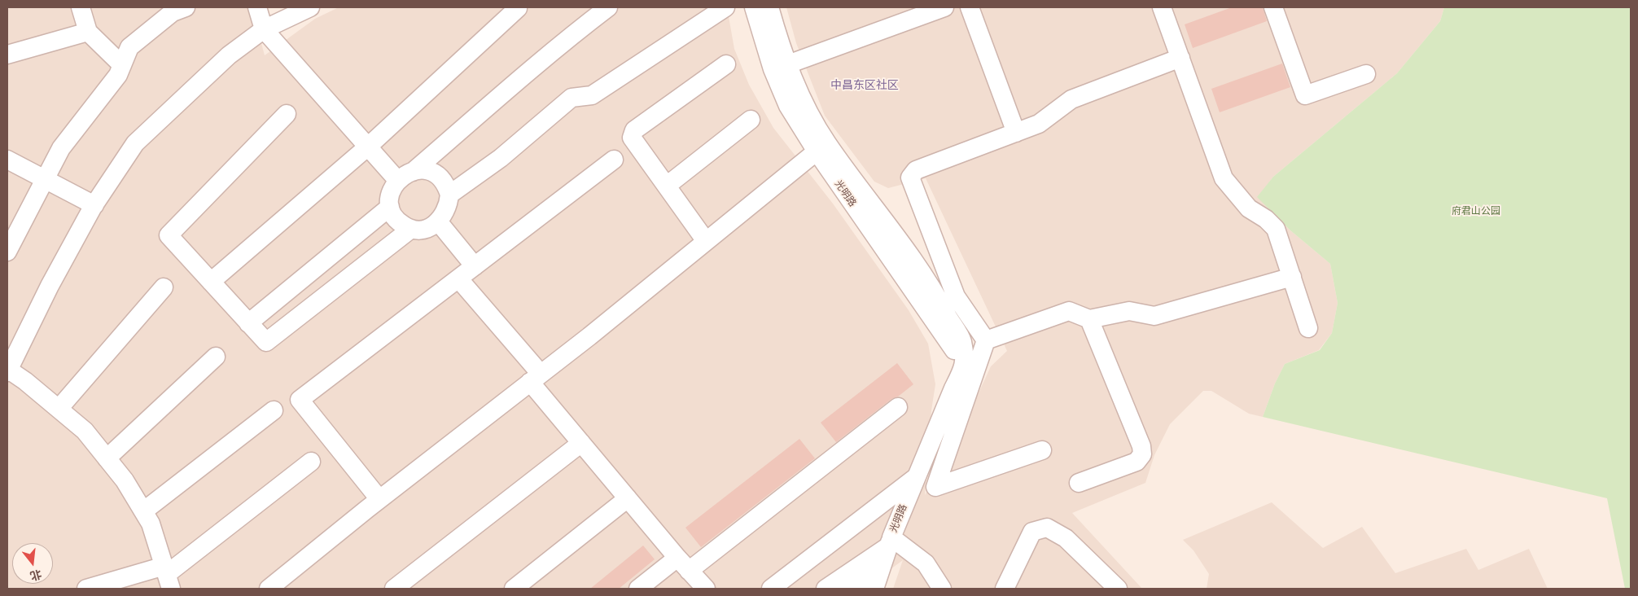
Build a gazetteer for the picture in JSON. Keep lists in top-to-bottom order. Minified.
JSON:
{"streets":{"street":["光明路"]},"districts":["中昌东区社区"],"parks":["府君山公园"],"north":"bottom"}
